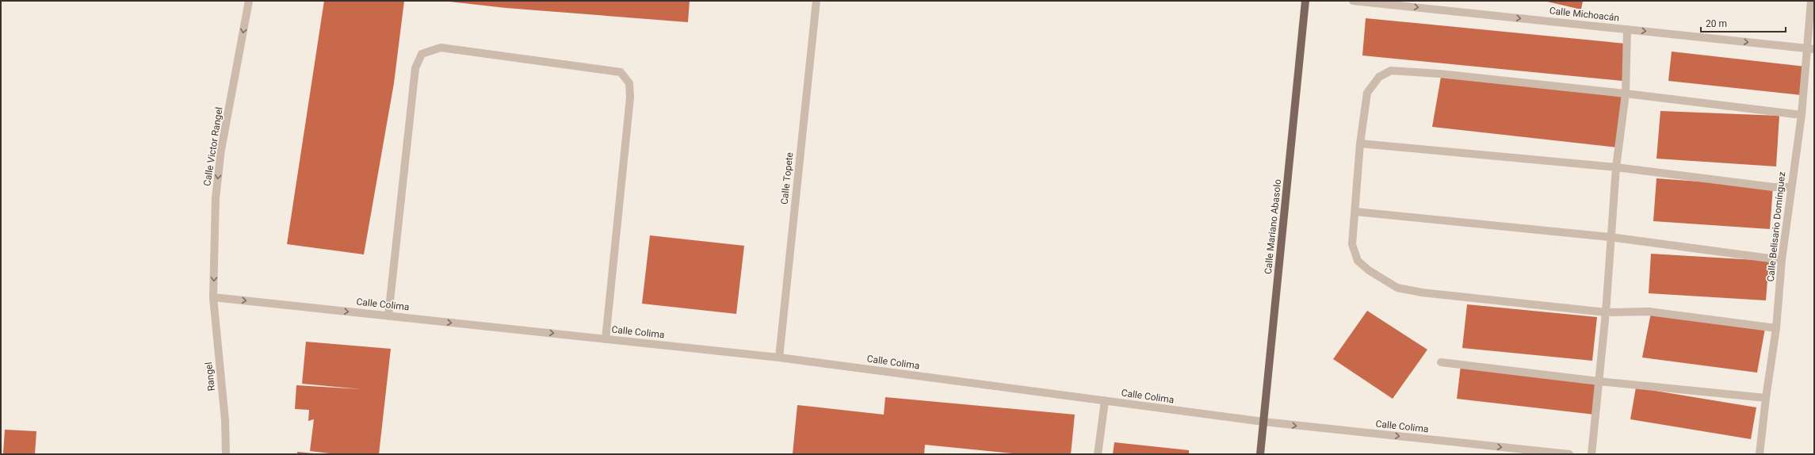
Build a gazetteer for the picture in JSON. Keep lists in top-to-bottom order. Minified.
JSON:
{"streets":{"main road":["Calle Mariano Abasolo"],"street":["Calle Michoacán","Calle Victor Rangel","Calle Topete","Calle Belisario Domínguez","Calle Colima","Rangel"]},"crossings":[["Calle Michoacán","Calle Belisario Domínguez"],["Calle Victor Rangel","Calle Colima"],["Calle Victor Rangel","Rangel"],["Calle Topete","Calle Colima"],["Calle Mariano Abasolo","Calle Colima"],["Calle Colima","Rangel"]],"one_way":["Calle Victor Rangel","Calle Colima"],"scale_bar":"20 m"}
